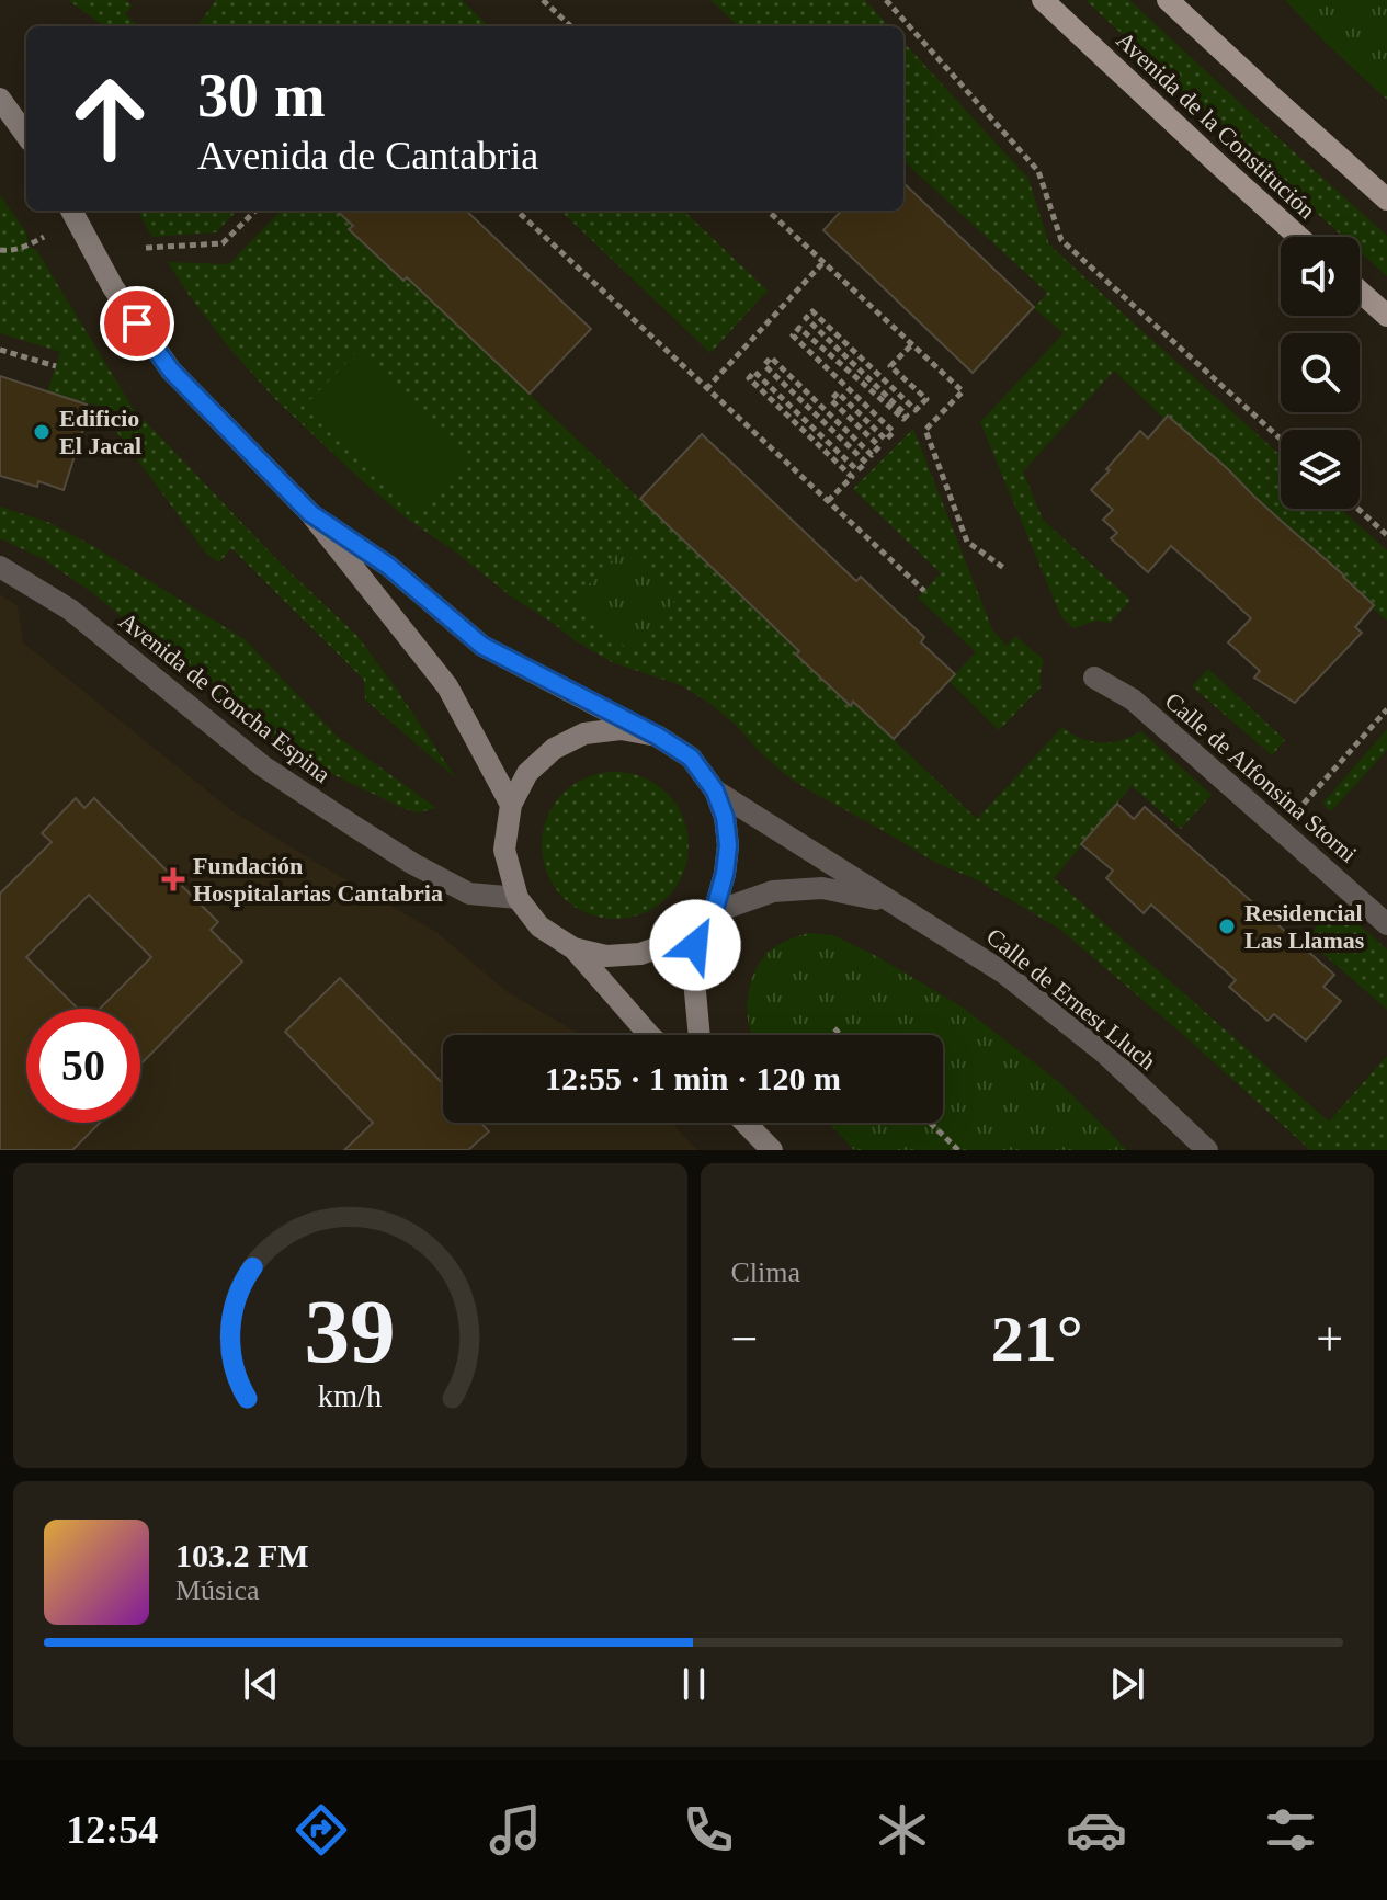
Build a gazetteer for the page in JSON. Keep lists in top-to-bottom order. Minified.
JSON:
{"streets":{"main road":["Avenida de la Constitución"],"street":["Avenida de Concha Espina","Calle de Alfonsina Storni","Calle de Ernest Lluch"]},"crossings":[["Avenida de Concha Espina","Calle de Ernest Lluch"]],"places":{"other":["Edificio El Jacal","Residencial Las Llamas"],"health":["Fundación Hospitalarias Cantabria"]},"page":{"turn":["30 m","Avenida de Cantabria"],"limit":"50","trip":"12:55 · 1 min · 120 m","tile":"Clima","heat":["−","21°","+"],"song":["103.2 FM","Música"],"tabs":"12:54","gauge":["39","km/h"]}}
